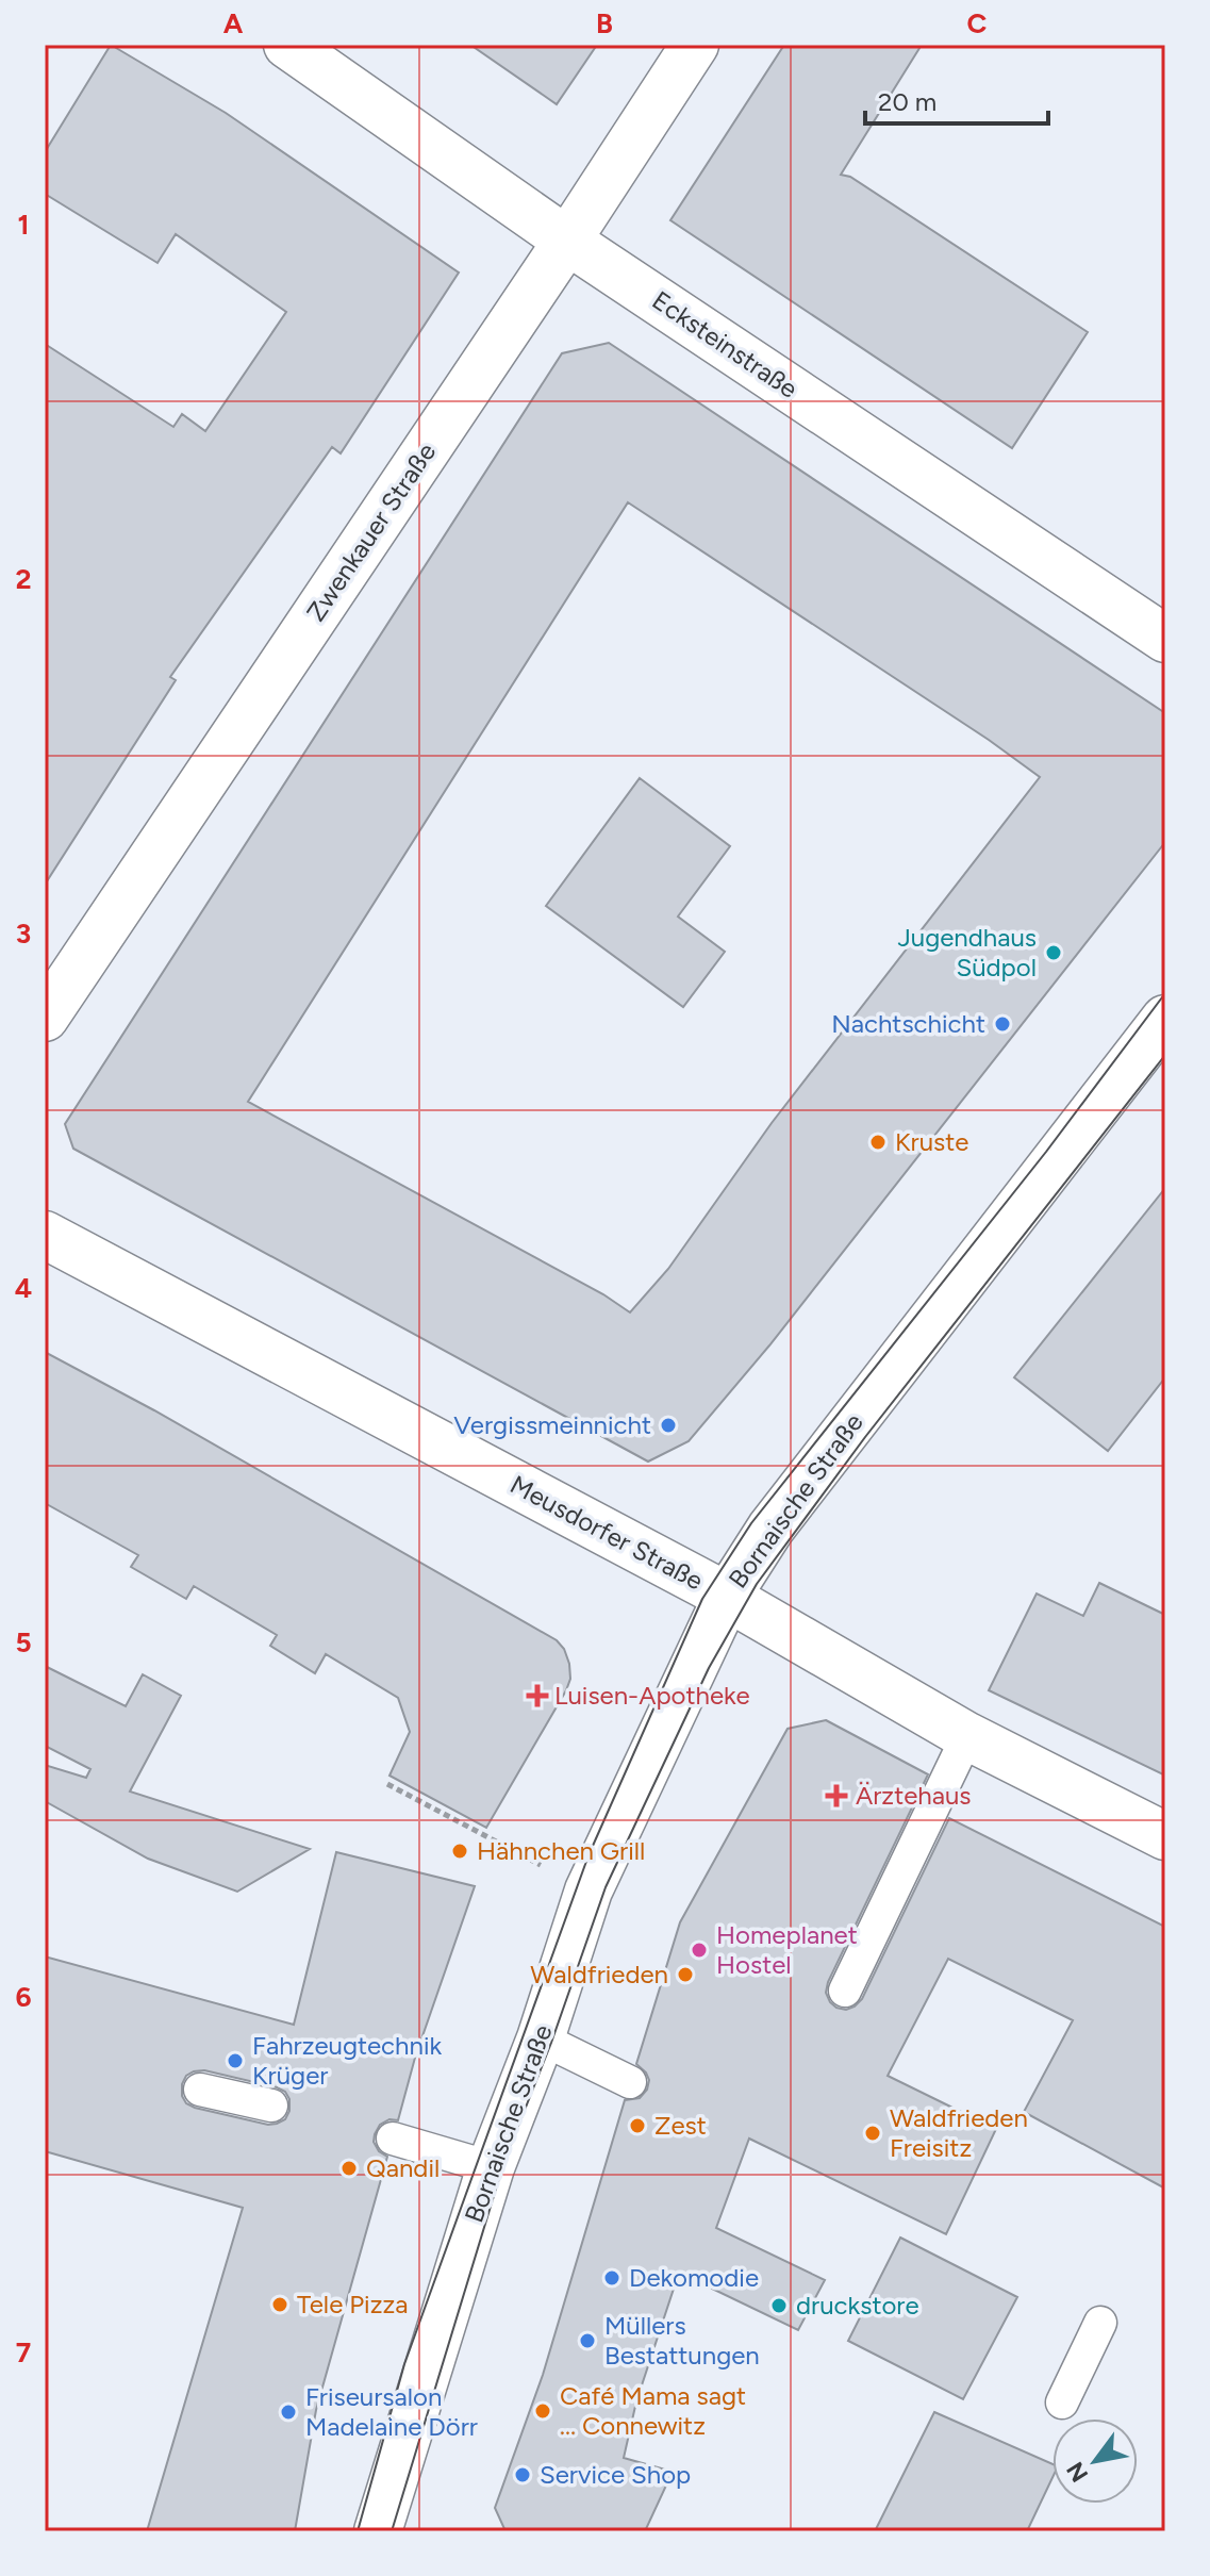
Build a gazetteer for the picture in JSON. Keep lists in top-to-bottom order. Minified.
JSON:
{"streets":{"street":["Ecksteinstraße","Zwenkauer Straße","Bornaische Straße","Meusdorfer Straße"]},"crossings":[["Ecksteinstraße","Zwenkauer Straße"],["Bornaische Straße","Meusdorfer Straße"]],"places":{"other":["Jugendhaus Südpol","Nachtschicht","Kruste","Vergissmeinnicht","Hähnchen Grill","Homeplanet Hostel","Waldfrieden","Fahrzeugtechnik Krüger","Zest","Waldfrieden Freisitz","Qandil","Dekomodie","Tele Pizza","druckstore","Müllers Bestattungen","Café Mama sagt ... Connewitz","Friseursalon Madelaine Dörr","Service Shop"],"health":["Luisen-Apotheke","Ärztehaus"]},"scale_bar":"20 m","north":"bottom left","grid":{"columns":["A","B","C"],"rows":["1","2","3","4","5","6","7"]}}
